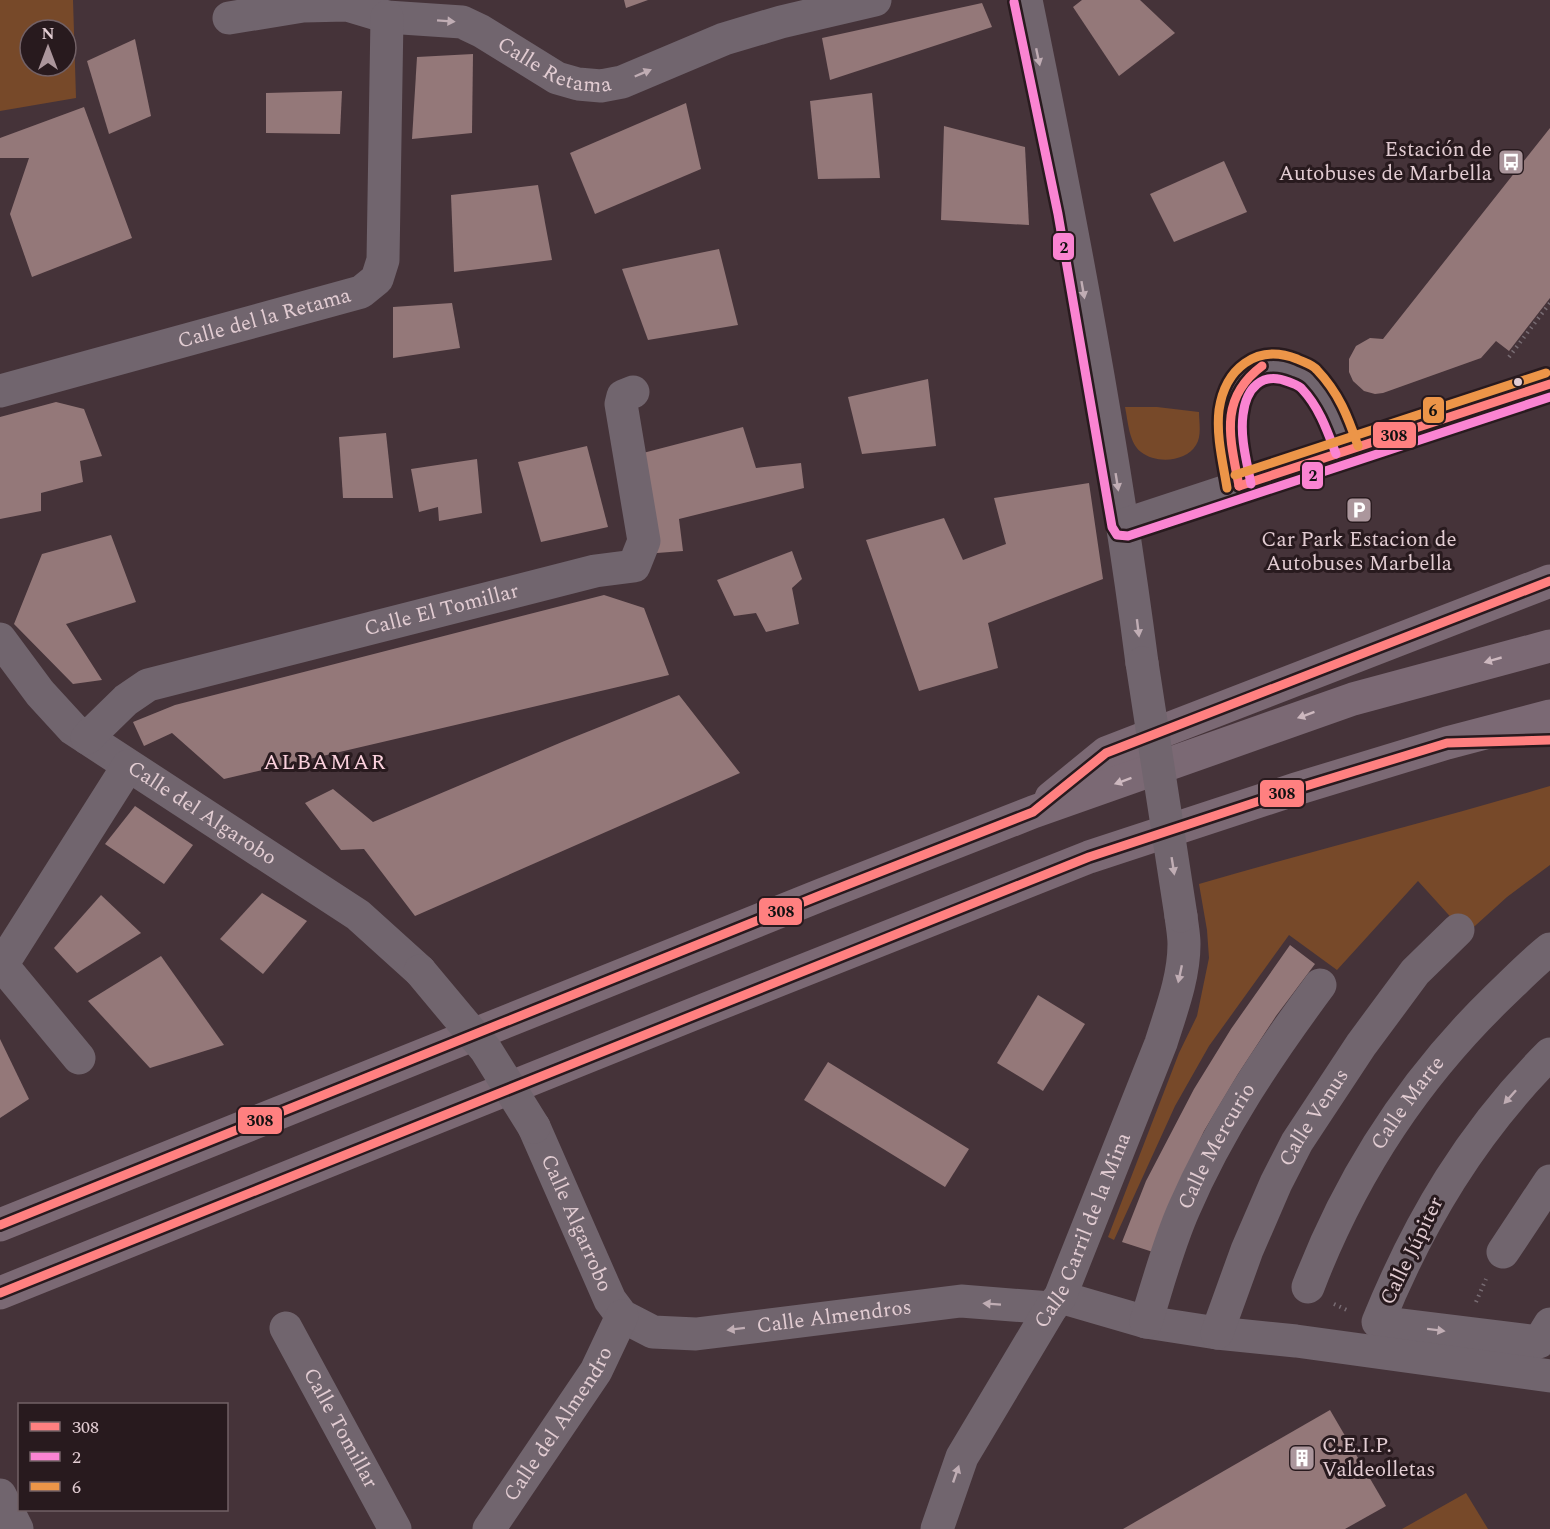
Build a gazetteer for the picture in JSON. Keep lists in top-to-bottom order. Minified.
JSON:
{"streets":{"street":["Calle Retama","Calle del la Retama","Calle El Tomillar","Calle del Algarobo","Calle Marte","Calle Venus","Calle Mercurio","Calle Algarrobo","Calle Carril de la Mina","Calle Júpiter","Calle Almendros","Calle del Almendro","Calle Tomillar"]},"crossings":[["Calle Retama","Calle del la Retama"],["Calle El Tomillar","Calle del Algarobo"],["Calle del Algarobo","Calle Algarrobo"],["Calle Venus","Calle Almendros"],["Calle Mercurio","Calle Almendros"],["Calle Algarrobo","Calle Almendros"],["Calle Algarrobo","Calle del Almendro"],["Calle Carril de la Mina","Calle Almendros"],["Calle Almendros","Calle del Almendro"]],"one_way":["Calle Retama","Calle Almendros"],"districts":["ALBAMAR"],"places":{"bus stop":["Estación de Autobuses de Marbella"],"parking":["Car Park Estacion de Autobuses Marbella"],"building":["C.E.I.P. Valdeolletas"]},"lines":["transit line 2","transit line 6","transit line 308"],"legend":["308","2","6"],"north":"top"}
